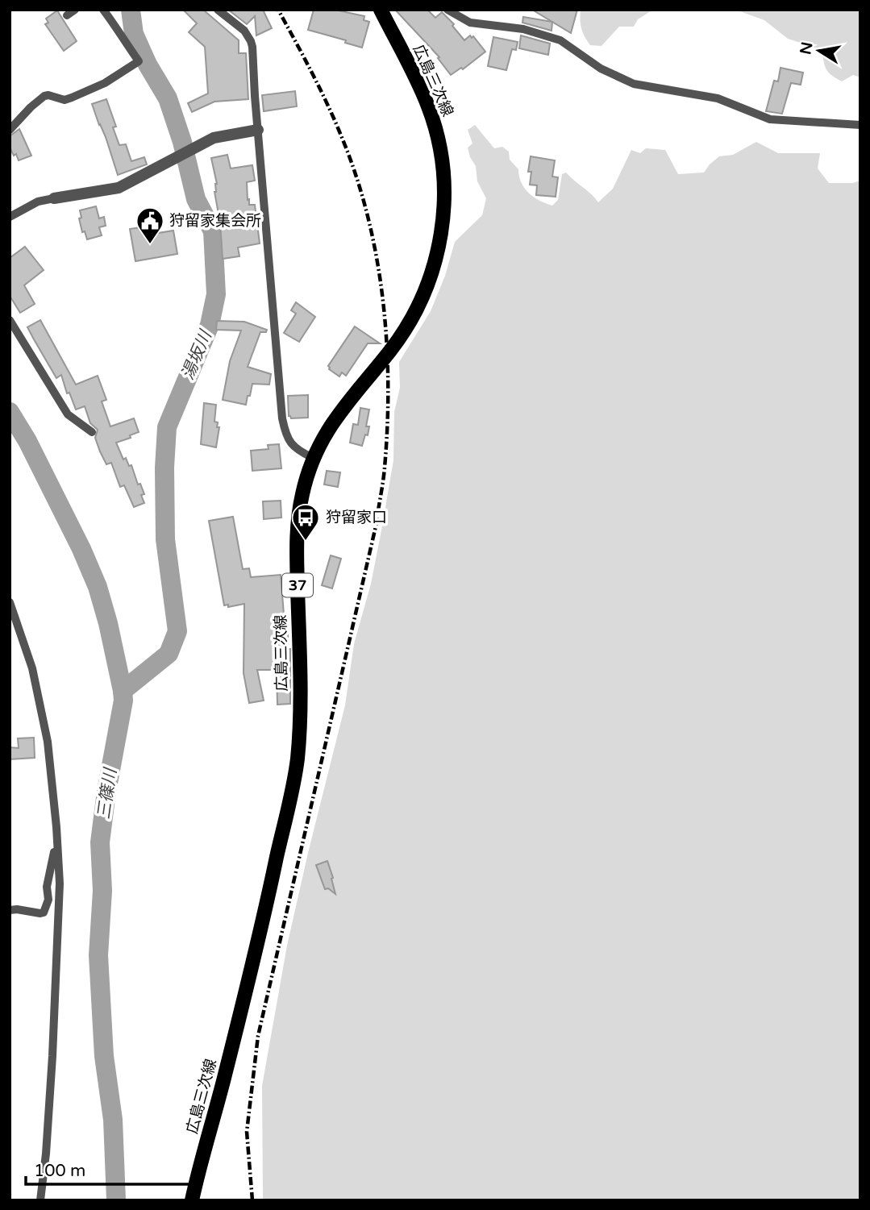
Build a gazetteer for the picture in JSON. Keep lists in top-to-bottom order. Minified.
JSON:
{"streets":{"main road":["広島三次線","37"]},"water":["湯坂川","三篠川"],"places":{"public building":["狩留家集会所"],"bus stop":["狩留家口"]},"scale_bar":"100 m","north":"left"}
